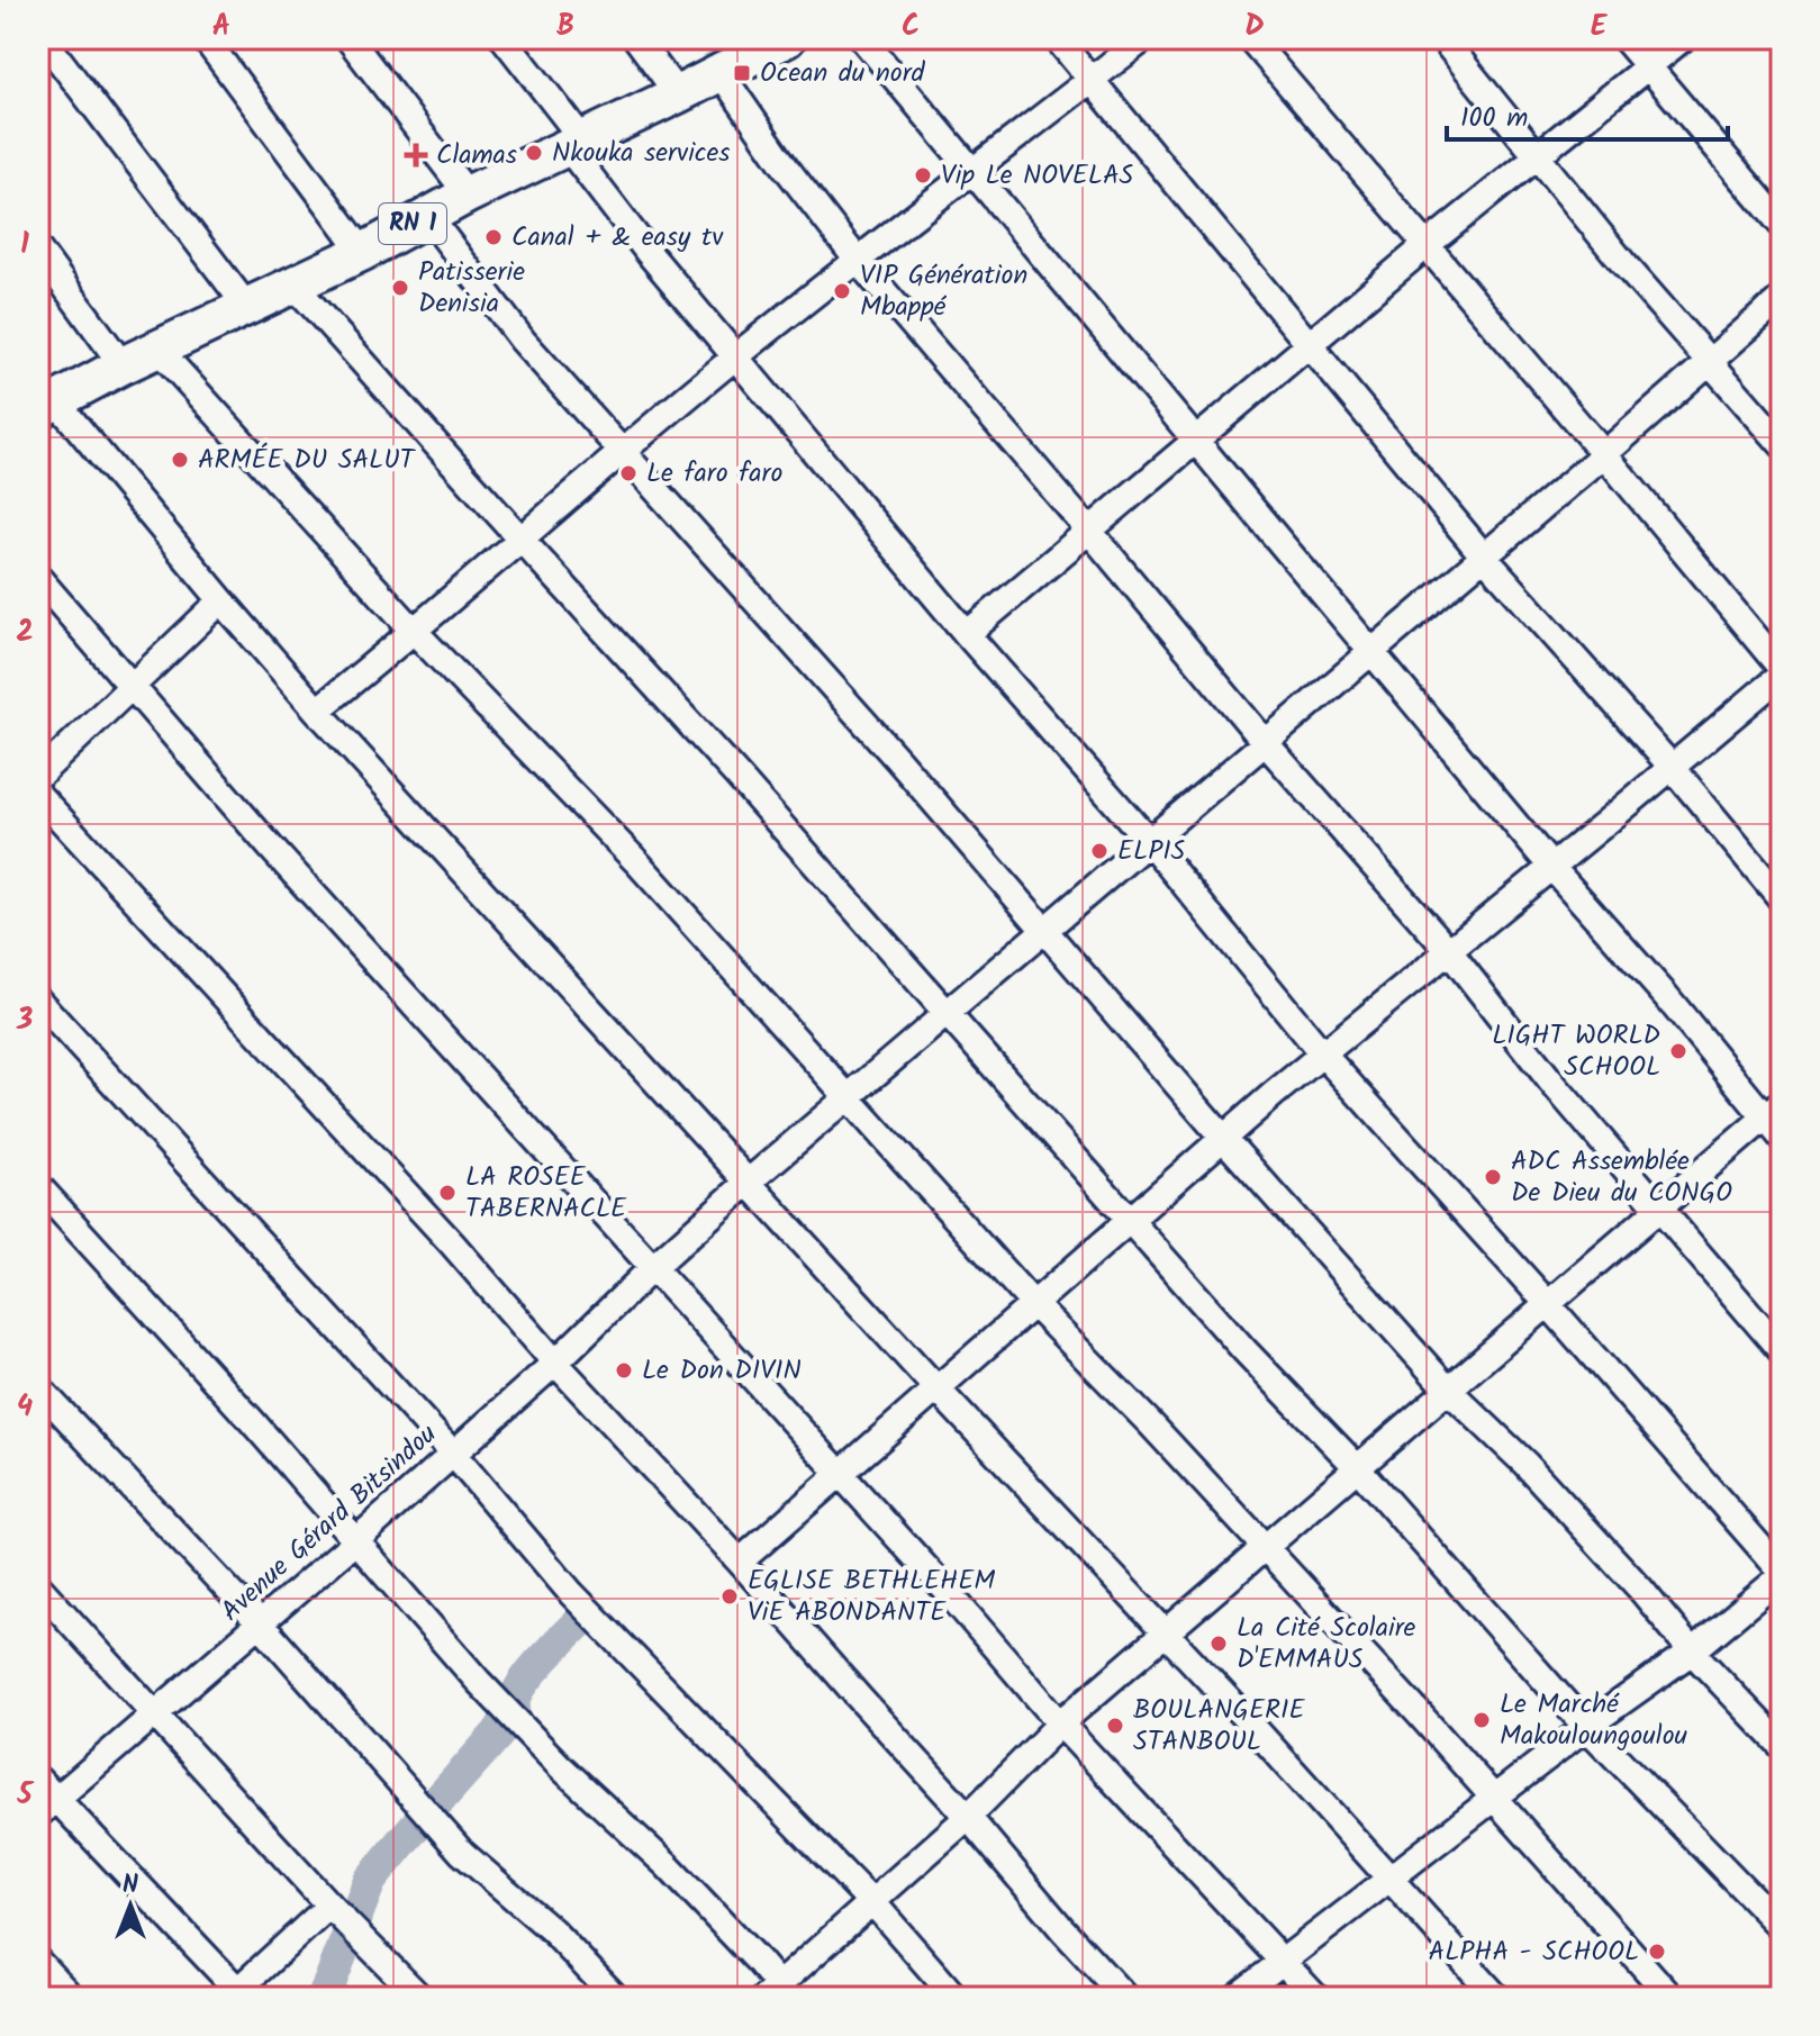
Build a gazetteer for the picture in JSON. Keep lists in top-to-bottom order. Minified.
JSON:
{"streets":{"highway":["RN 1"],"street":["Avenue Gérard Bitsindou"]},"places":{"transit":["Ocean du nord"],"other":["Nkouka services","Vip Le NOVELAS","Canal + & easy tv","Patisserie Denisia","VIP Génération Mbappé","ARMÉE DU SALUT","Le faro faro","ELPIS","LIGHT WORLD SCHOOL","ADC Assemblée De Dieu du CONGO","LA ROSEE TABERNACLE","Le Don DIVIN","EGLISE BETHLEHEM ViE ABONDANTE","La Cité Scolaire D'EMMAUS","Le Marché Makouloungoulou","BOULANGERIE STANBOUL","ALPHA - SCHOOL"],"health":["Clamas"]},"scale_bar":"100 m","north":"top","grid":{"columns":["A","B","C","D","E"],"rows":["1","2","3","4","5"]}}
